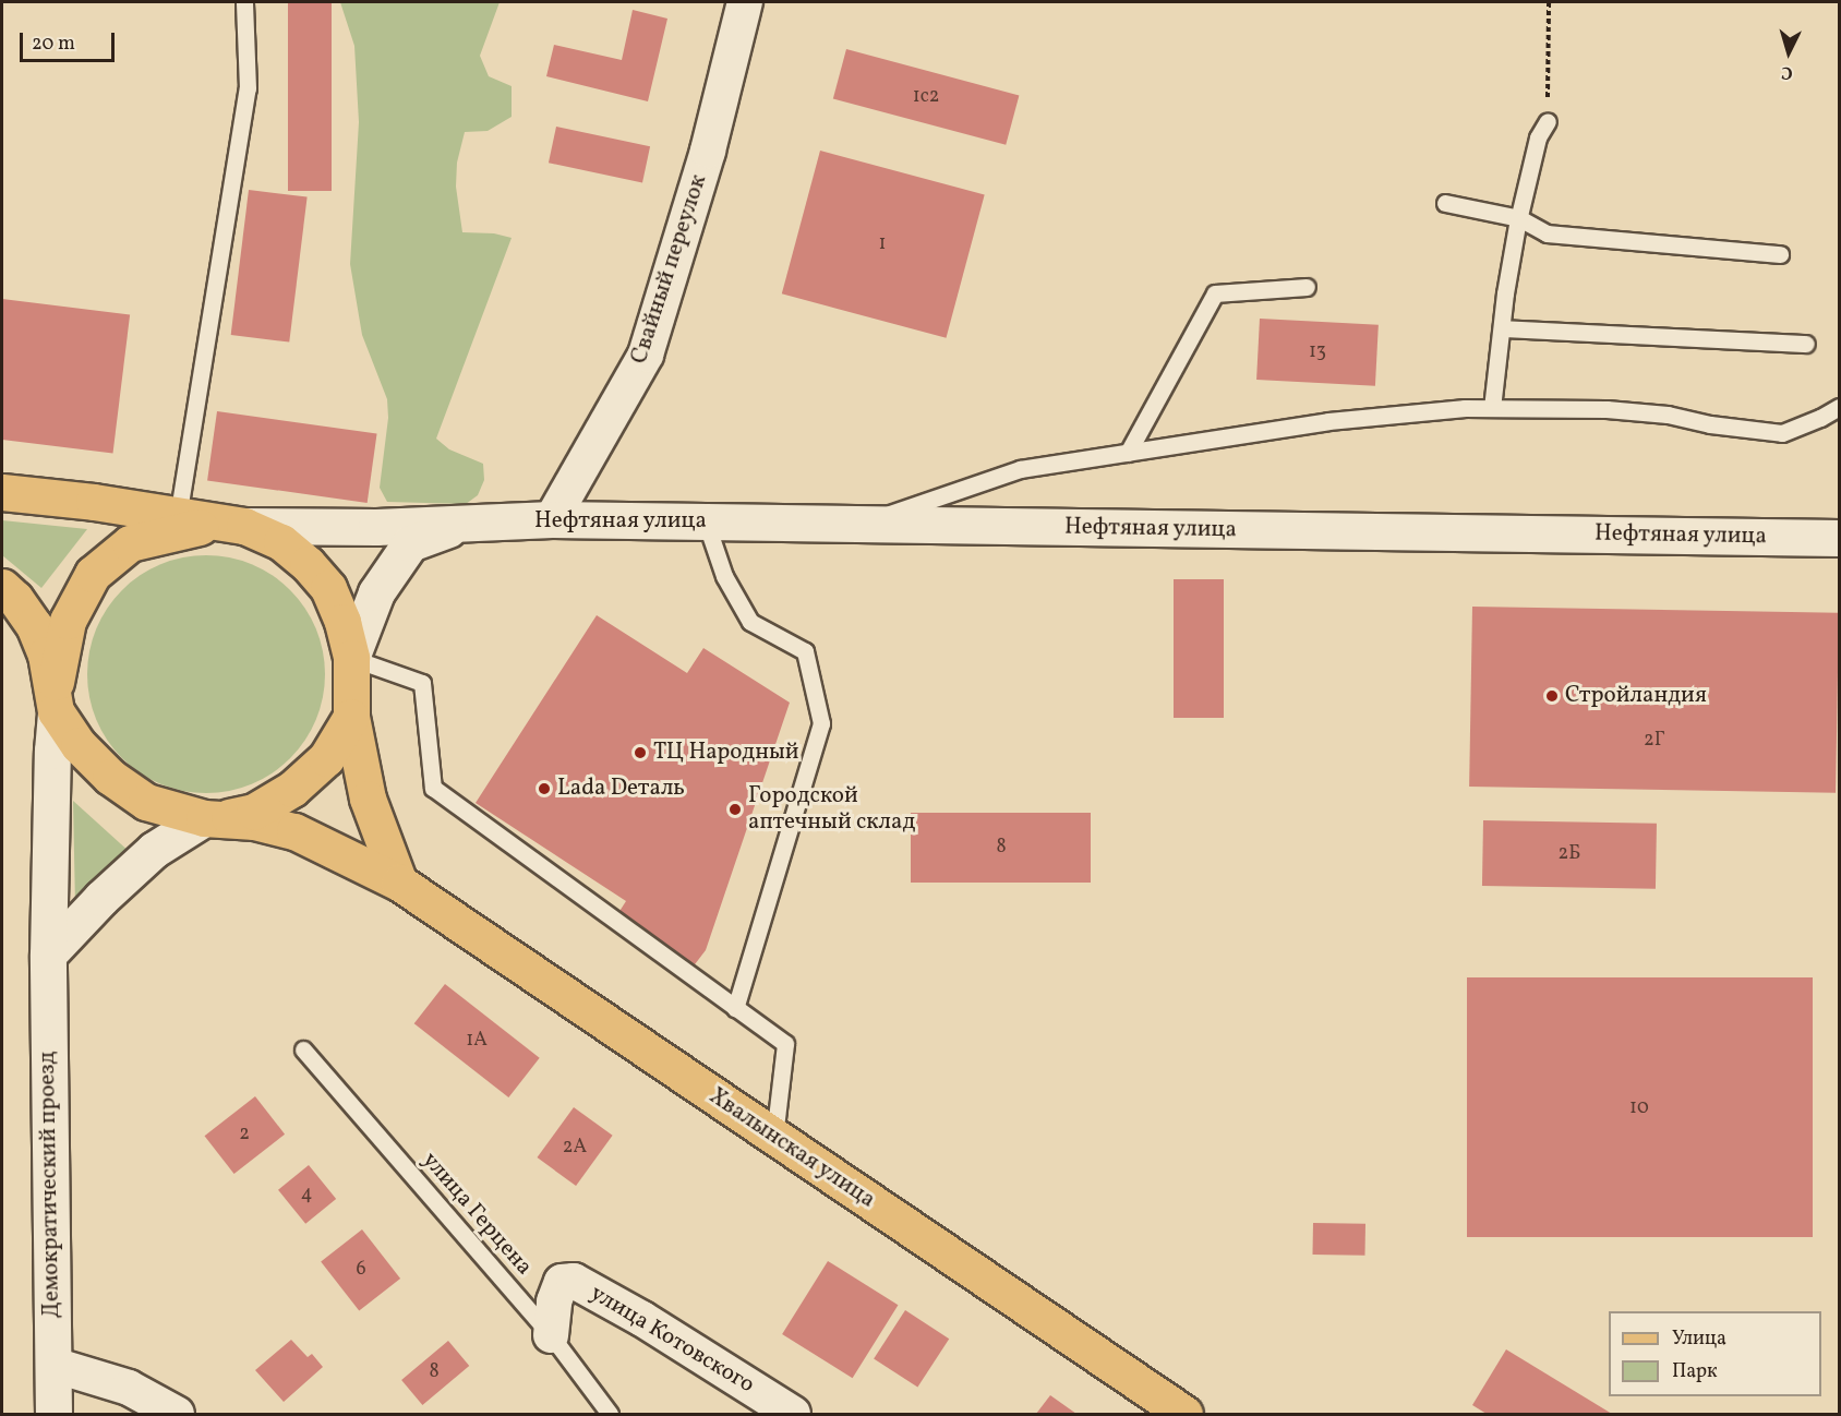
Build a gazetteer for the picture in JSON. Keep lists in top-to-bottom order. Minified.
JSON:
{"streets":{"main road":["Хвалынская улица"],"street":["Свайный переулок","Нефтяная улица","Демократический проезд","улица Котовского"],"lane":["улица Герцена"]},"crossings":[["Свайный переулок","Нефтяная улица"],["Хвалынская улица","Демократический проезд"],["улица Герцена","улица Котовского"]],"places":["Стройландия","ТЦ Народный","Lada Dеталь","Городской аптечный склад"],"house_numbers":["1с2","1","13","2Г","8","2Б","1А","10","2","2А","4","6","8"],"legend":["Улица","Парк"],"scale_bar":"20 m","north":"bottom"}
